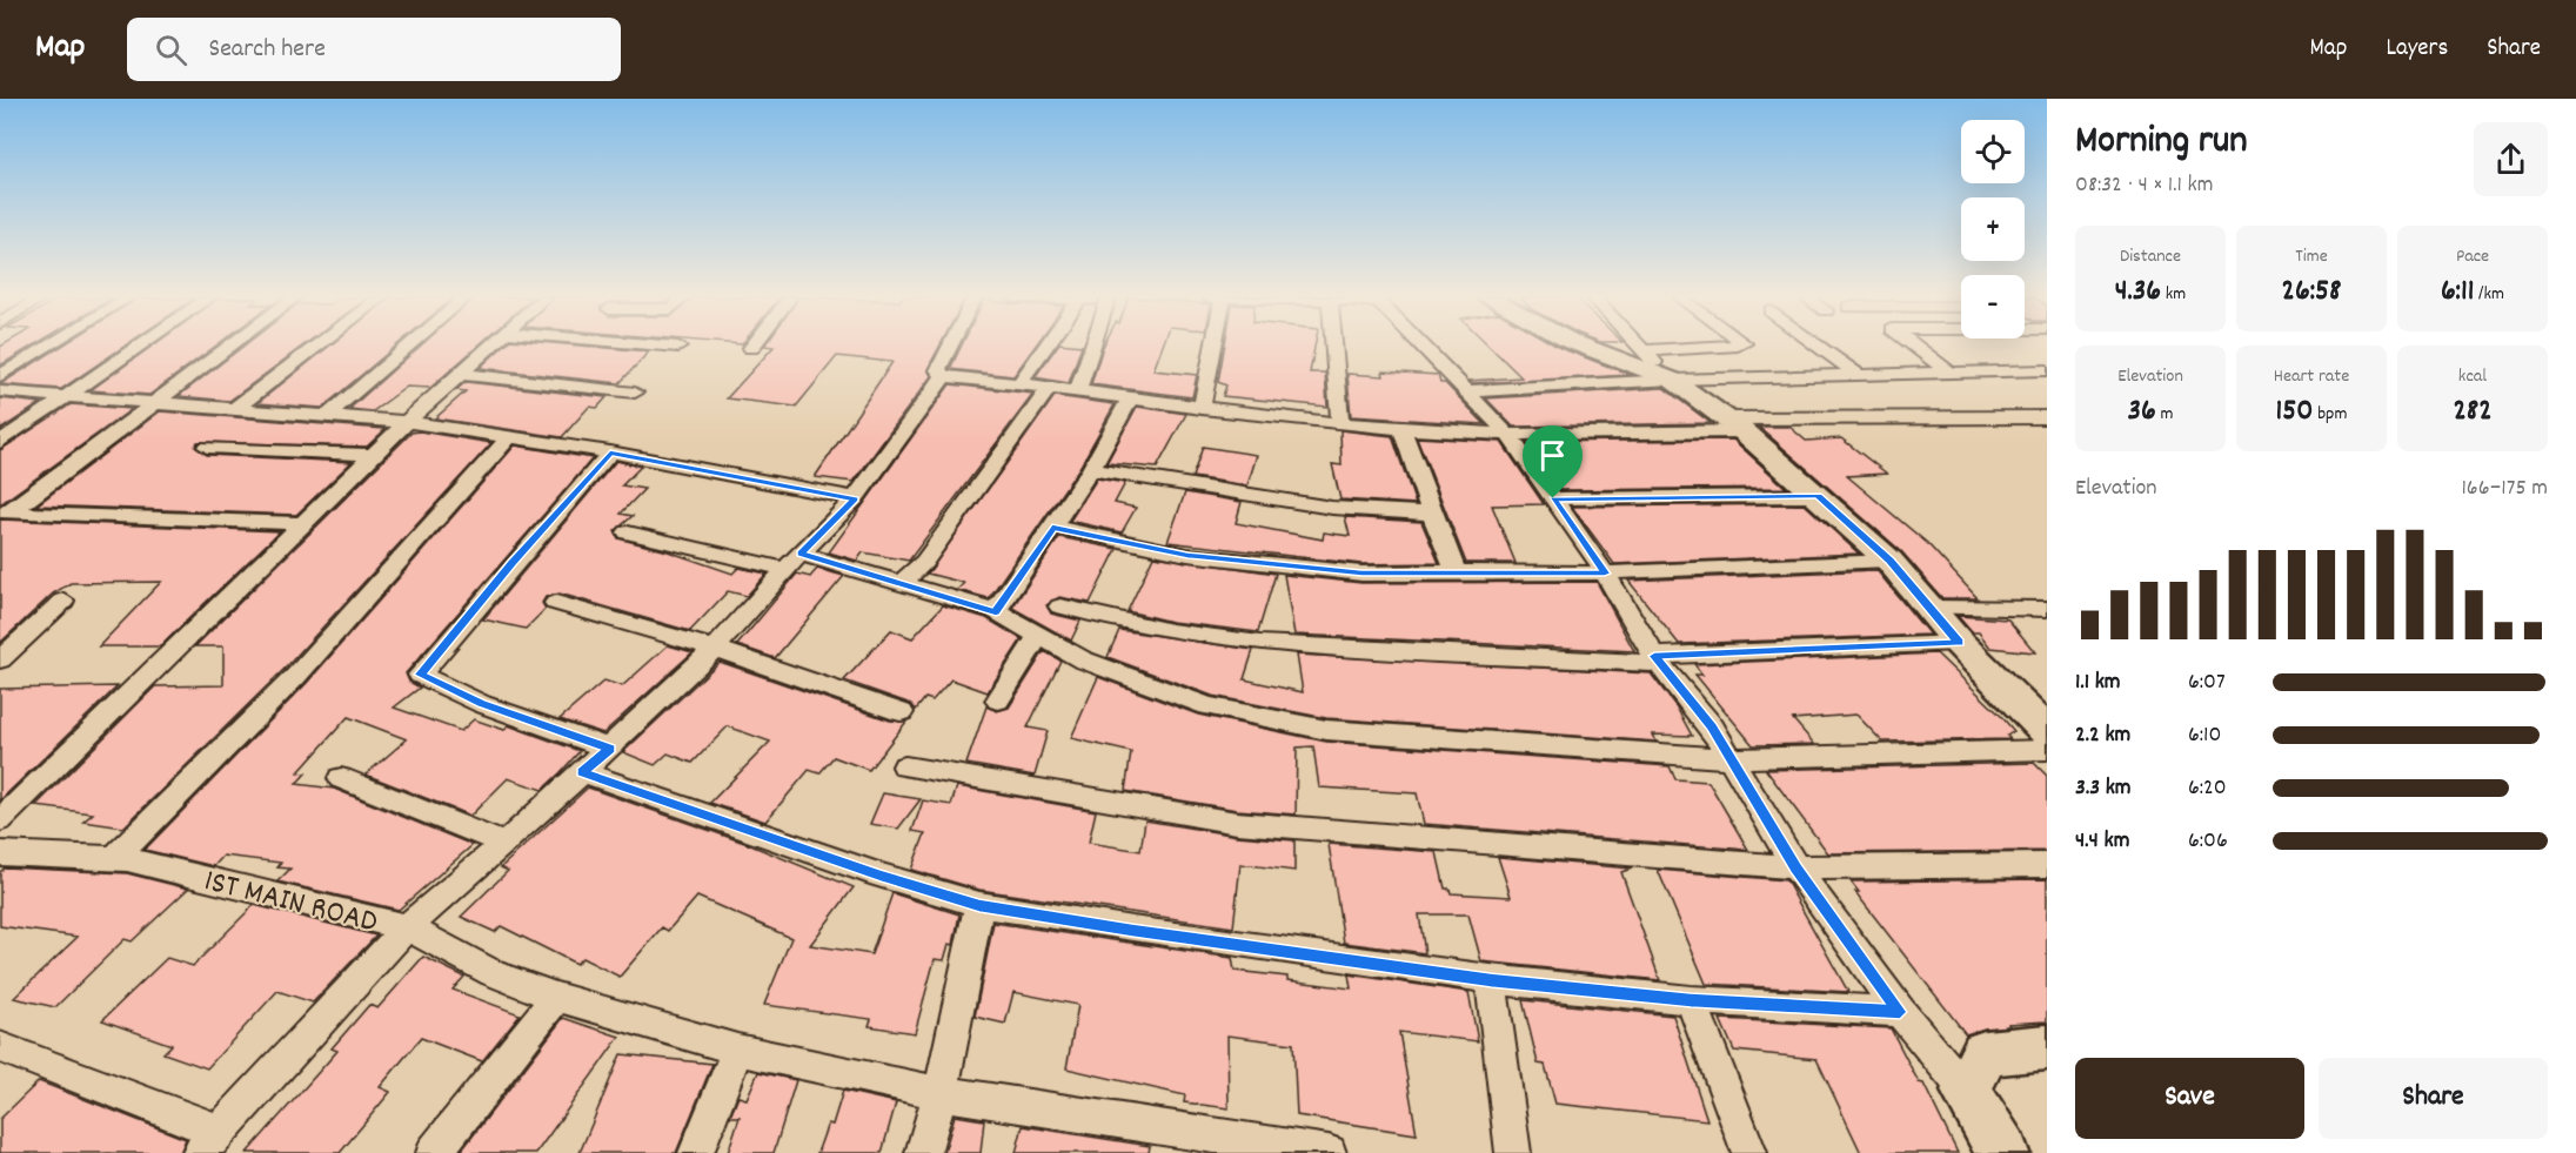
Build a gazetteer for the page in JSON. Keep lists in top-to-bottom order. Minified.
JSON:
{"streets":{"street":["1ST MAIN ROAD"]},"page":{"header":"Map","search":"Search here","nav":["Map","Layers","Share"],"heading":["Morning run","08:32 · 4 × 1.1 km"],"map_buttons":["+","−"],"stats":[["Distance","4.36 km"],["Time","26:58"],["Pace","6:11 /km"],["Elevation","36 m"],["Heart rate","150 bpm"],["kcal","282"]],"chart":["Elevation","166–175 m"],"list":[{"name":"1.1 km","note":"6:07"},{"name":"2.2 km","note":"6:10"},{"name":"3.3 km","note":"6:20"},{"name":"4.4 km","note":"6:06"}],"buttons":["Save","Share"]}}
